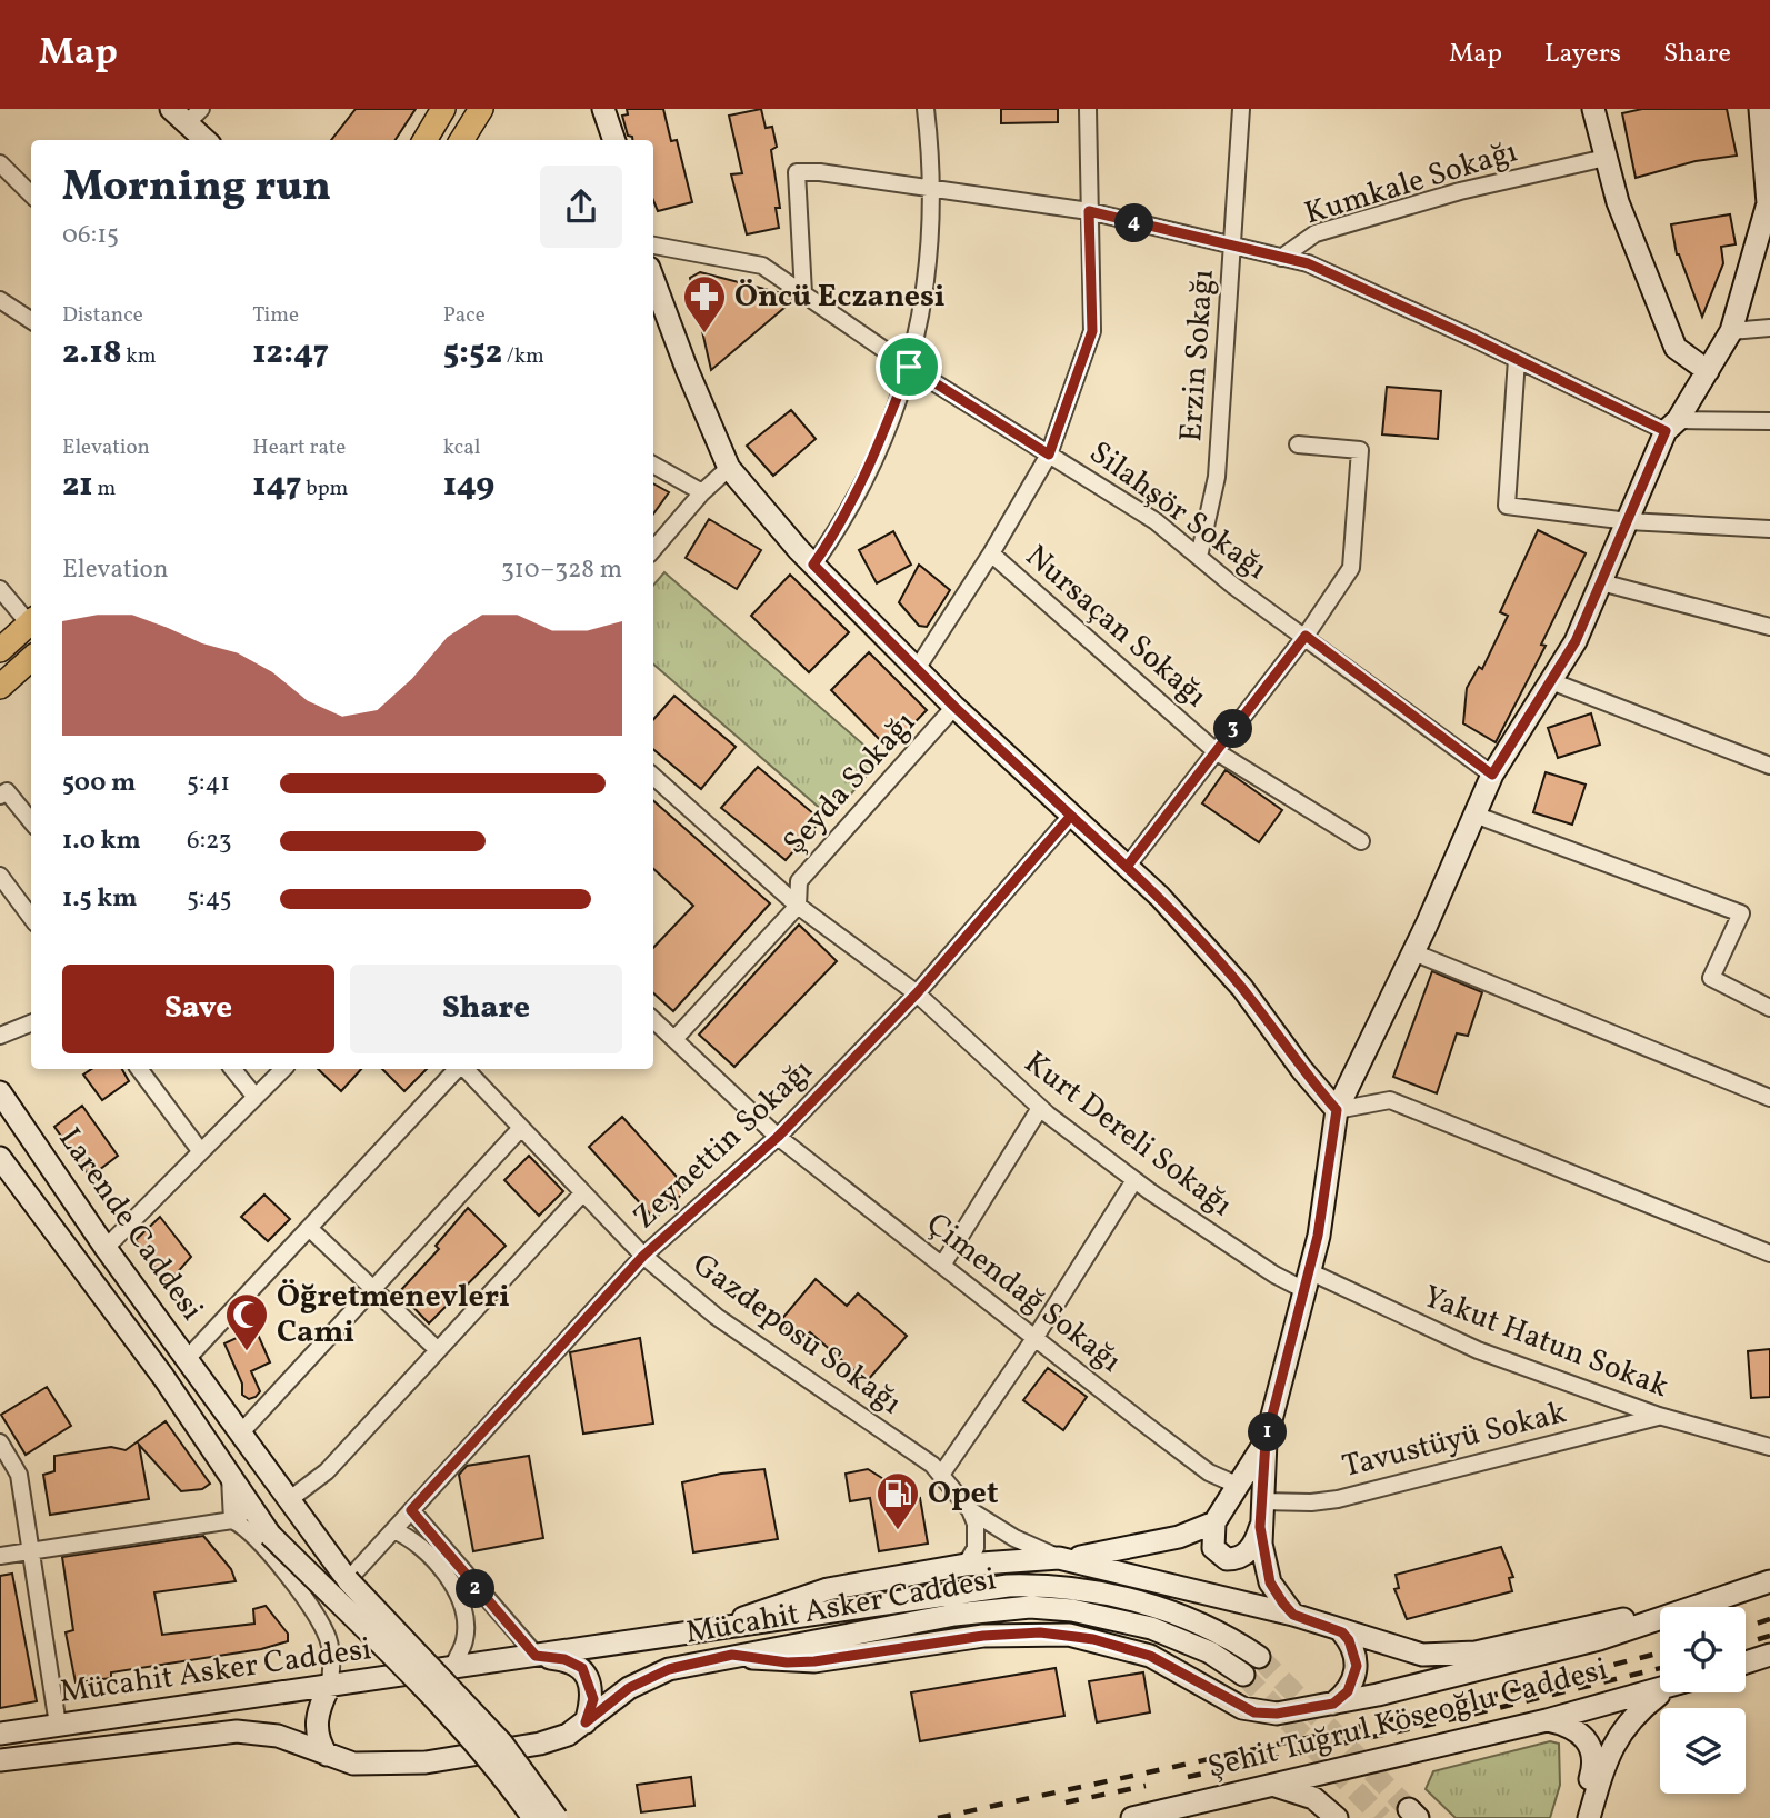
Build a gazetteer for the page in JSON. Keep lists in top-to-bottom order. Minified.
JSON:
{"streets":{"main road":["Larende Caddesi","Mücahit Asker Caddesi","Şehit Tuğrul Köseoğlu Caddesi"],"street":["Kumkale Sokağı","Erzin Sokağı","Silahşör Sokağı","Nursaçan Sokağı","Şeyda Sokağı","Kurt Dereli Sokağı","Zeynettin Sokağı","Çimendağ Sokağı","Gazdeposu Sokağı","Yakut Hatun Sokak","Tavustüyü Sokak"]},"crossings":[["Erzin Sokağı","Silahşör Sokağı"],["Şeyda Sokağı","Kurt Dereli Sokağı"],["Şeyda Sokağı","Çimendağ Sokağı"],["Kurt Dereli Sokağı","Zeynettin Sokağı"],["Kurt Dereli Sokağı","Yakut Hatun Sokak"],["Zeynettin Sokağı","Larende Caddesi"],["Zeynettin Sokağı","Çimendağ Sokağı"],["Zeynettin Sokağı","Gazdeposu Sokağı"],["Yakut Hatun Sokak","Tavustüyü Sokak"]],"places":{"pharmacy":["Öncü Eczanesi"],"mosque":["Öğretmenevleri Cami"],"fuel station":["Opet"]},"page":{"header":"Map","nav":["Map","Layers","Share"],"heading":["Morning run","06:15"],"pins":["4","3","1","2"],"stats":[["Distance","2.18 km"],["Time","12:47"],["Pace","5:52 /km"],["Elevation","21 m"],["Heart rate","147 bpm"],["kcal","149"]],"chart":["Elevation","310–328 m"],"list":[{"name":"500 m","note":"5:41"},{"name":"1.0 km","note":"6:23"},{"name":"1.5 km","note":"5:45"}],"buttons":["Save","Share"]}}
